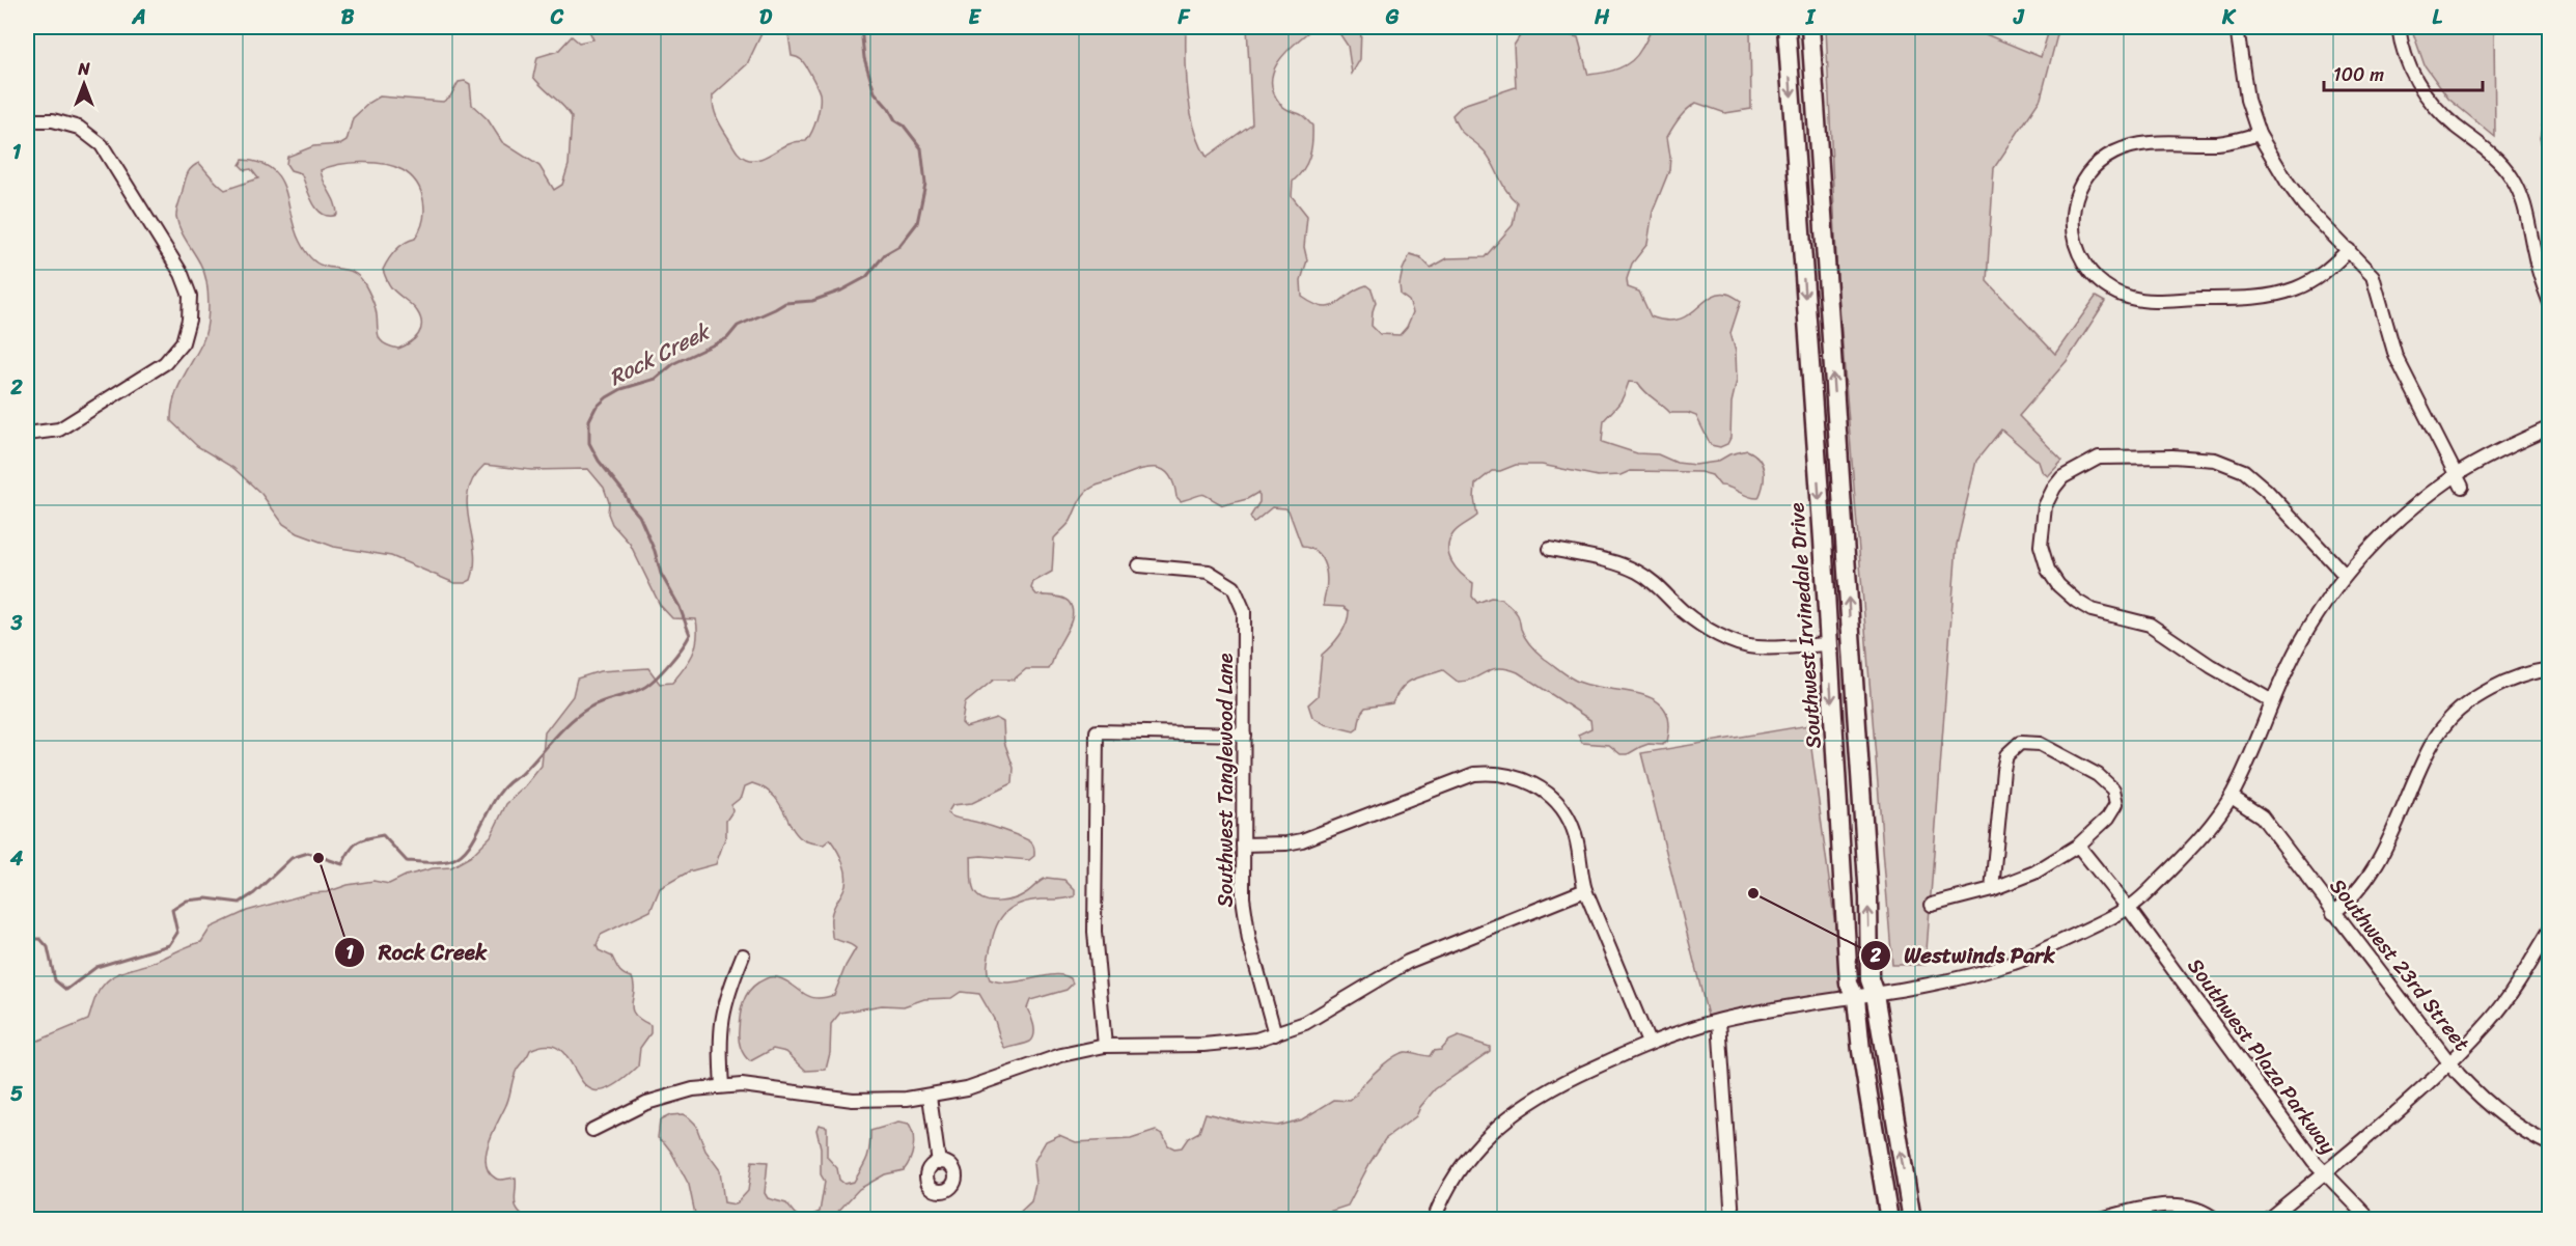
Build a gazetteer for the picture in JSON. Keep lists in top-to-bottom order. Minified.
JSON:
{"streets":{"main road":["Southwest Irvinedale Drive"],"street":["Southwest Tanglewood Lane","Southwest 23rd Street","Southwest Plaza Parkway"]},"water":["Rock Creek"],"places":["Rock Creek","Westwinds Park"],"scale_bar":"100 m","north":"top","grid":{"columns":["A","B","C","D","E","F","G","H","I","J","K","L"],"rows":["1","2","3","4","5"]}}
